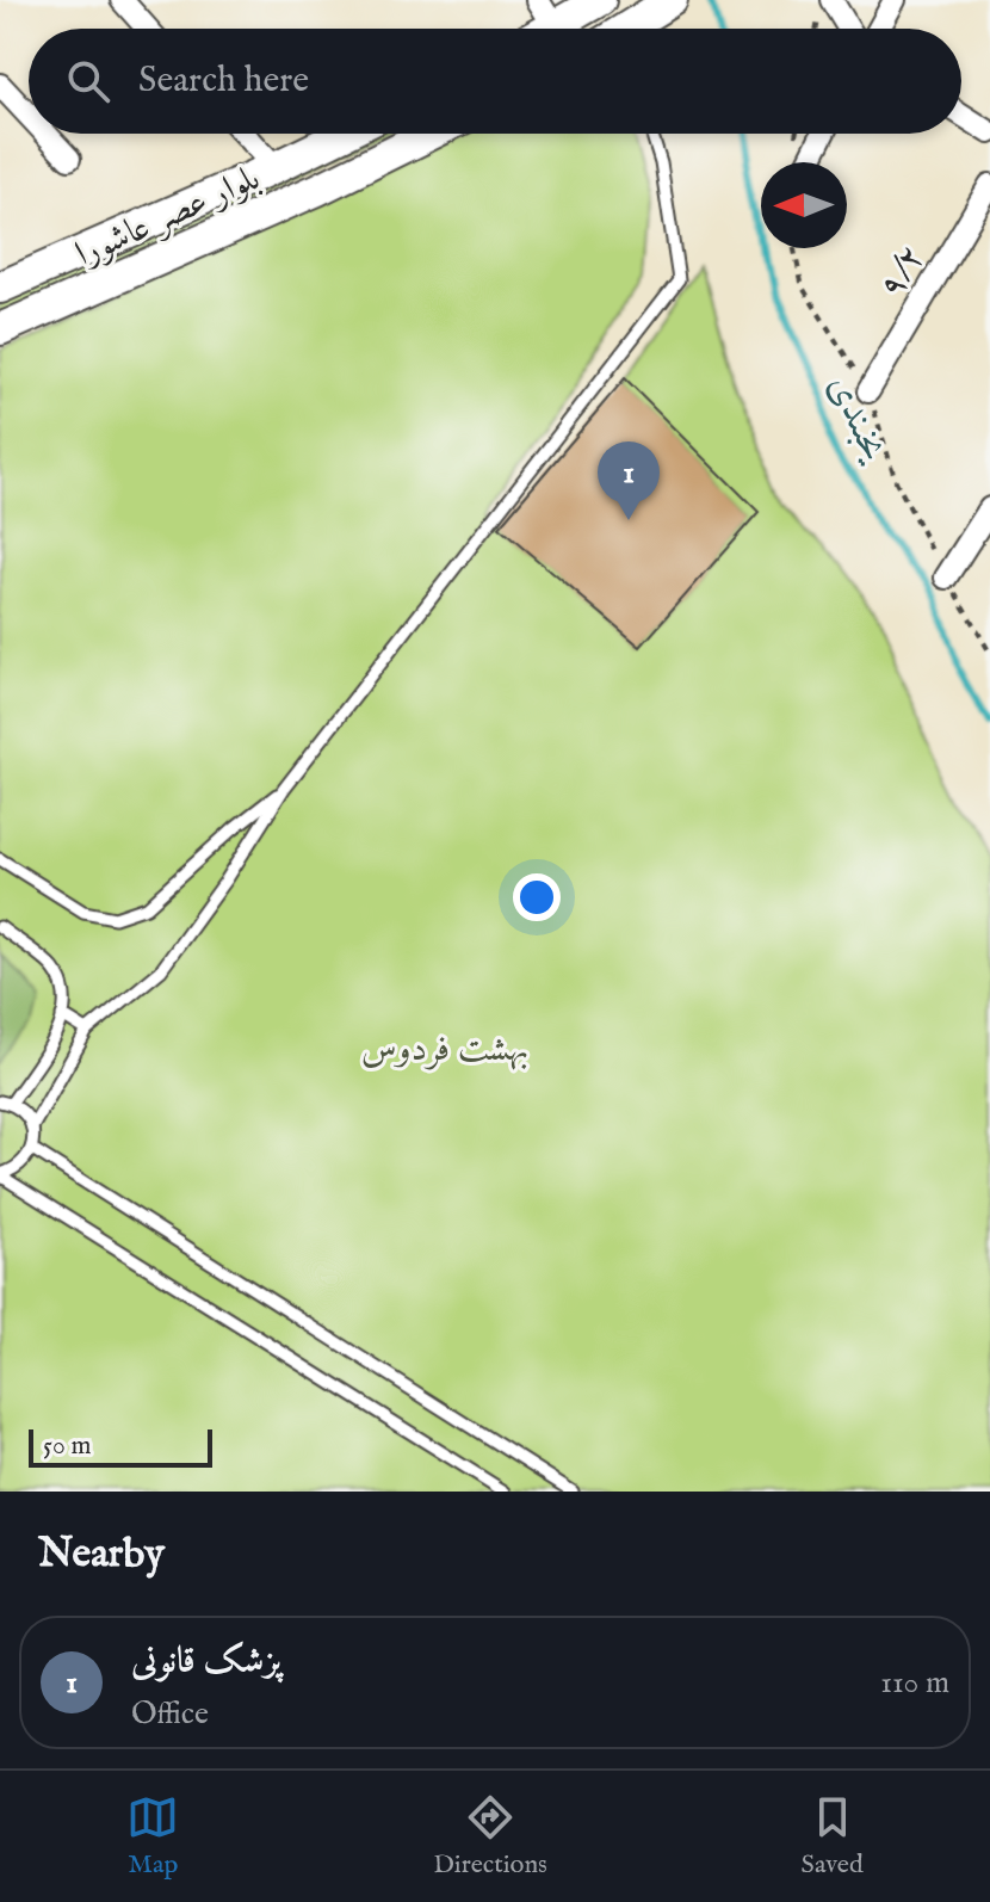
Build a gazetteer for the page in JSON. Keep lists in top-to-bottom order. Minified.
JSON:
{"streets":{"main road":["بلوار عصر عاشورا"],"street":["۹/۲"]},"water":["یخبندی"],"parks":["بهشت فردوس"],"scale_bar":"50 m","north":"left","page":{"search":"Search here","pins":"1","scale":"50 m","heading":"Nearby","list":[{"mark":"1","name":"پزشک قانونی","note":"Office","value":"110 m"}],"nav":["Map","Directions","Saved"]}}
